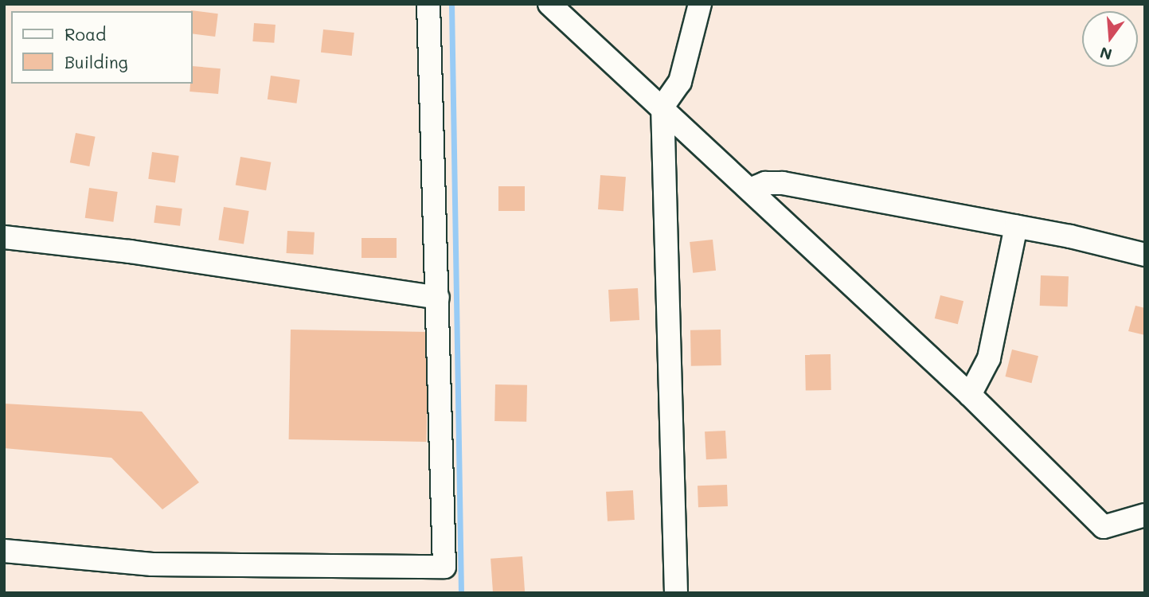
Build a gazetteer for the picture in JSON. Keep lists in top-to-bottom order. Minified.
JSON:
{"legend":["Road","Building"],"north":"bottom"}
